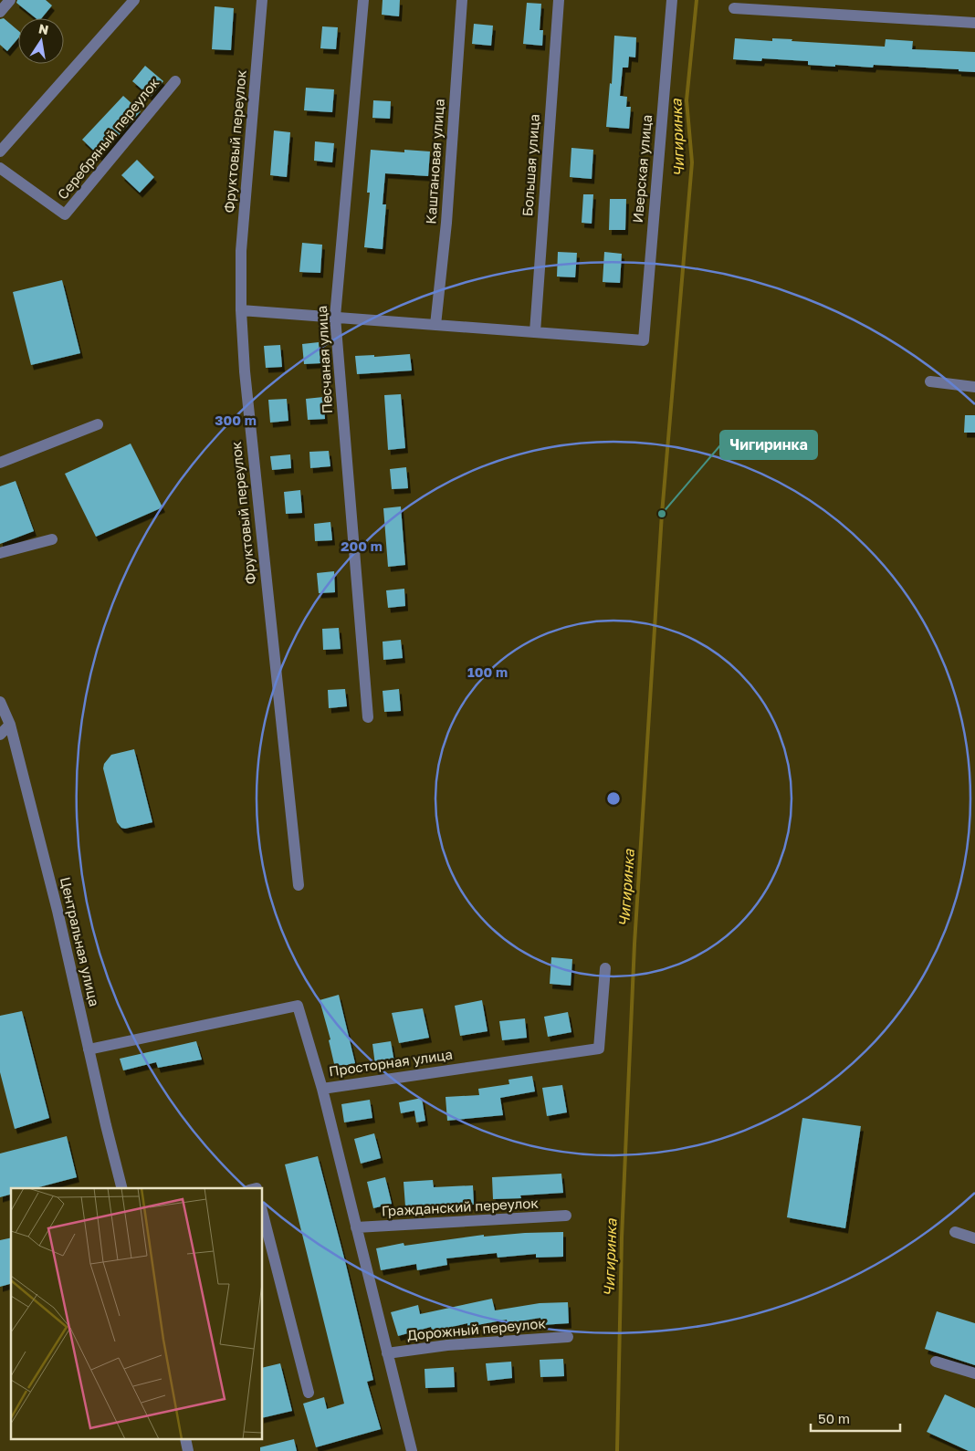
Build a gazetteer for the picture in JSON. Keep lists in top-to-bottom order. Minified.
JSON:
{"streets":{"street":["Серебряный переулок","Фруктовый переулок","Каштановая улица","Большая улица","Иверская улица","Песчаная улица","Центральная улица","Просторная улица","Гражданский переулок","Дорожный переулок"]},"crossings":[["Большая улица","Иверская улица"],["Центральная улица","Просторная улица"]],"water":["Чигиринка"],"places":["Чигиринка"],"scale_bar":"50 m","north":"top","rings":["300 m","200 m","100 m"]}
